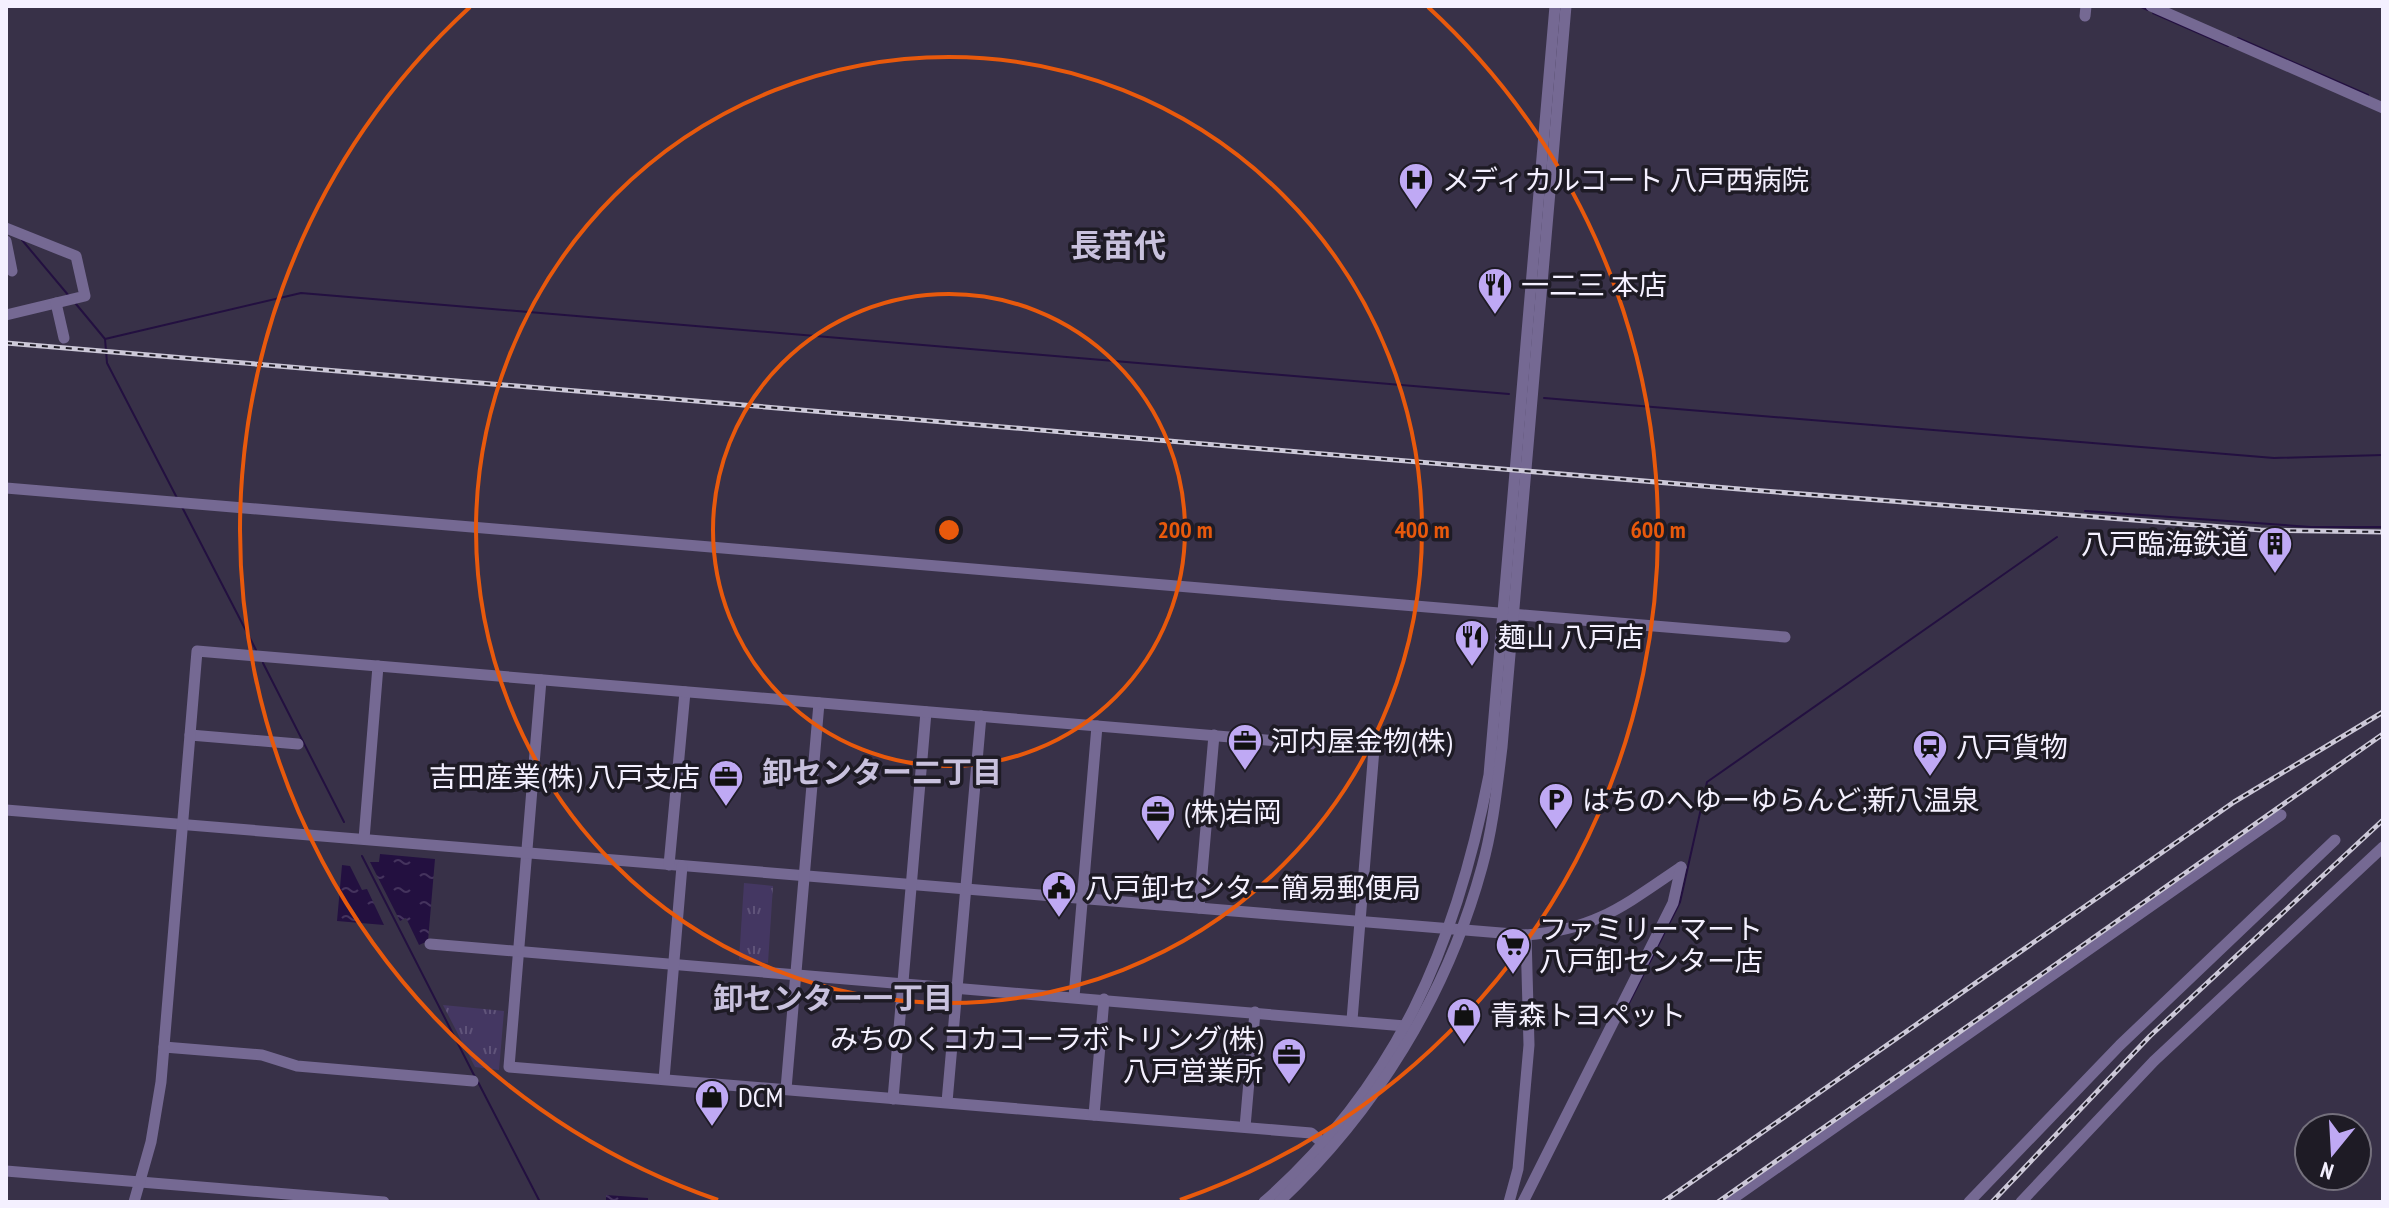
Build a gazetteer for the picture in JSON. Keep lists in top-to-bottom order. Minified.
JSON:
{"districts":["長苗代","卸センター二丁目","卸センター一丁目"],"places":{"hospital":["メディカルコート 八戸西病院"],"restaurant":["一二三 本店","麺山 八戸店"],"building":["八戸臨海鉄道"],"office":["河内屋金物(株)","吉田産業(株) 八戸支店","(株)岩岡","みちのくコカコーラボトリング(株) 八戸営業所"],"station":["八戸貨物"],"parking":["はちのへゆーゆらんど;新八温泉"],"public building":["八戸卸センター簡易郵便局"],"supermarket":["ファミリーマート 八戸卸センター店"],"shop":["青森トヨペット","DCM"]},"north":"bottom","rings":["200 m","400 m","600 m"]}
